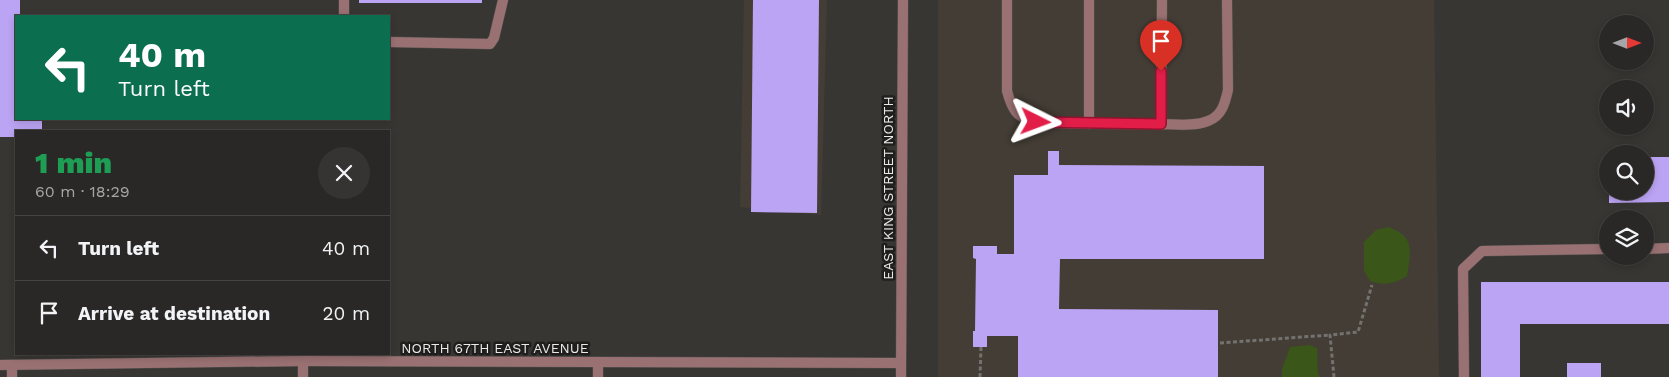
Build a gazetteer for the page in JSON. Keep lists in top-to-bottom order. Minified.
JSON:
{"streets":{"street":["EAST KING STREET NORTH","NORTH 67TH EAST AVENUE"]},"crossings":[["EAST KING STREET NORTH","NORTH 67TH EAST AVENUE"]],"north":"right","page":{"turn":["40 m","Turn left"],"heading":["1 min","60 m · 18:29"],"list":[{"name":"Turn left","value":"40 m"},{"name":"Arrive at destination","value":"20 m"}]}}
